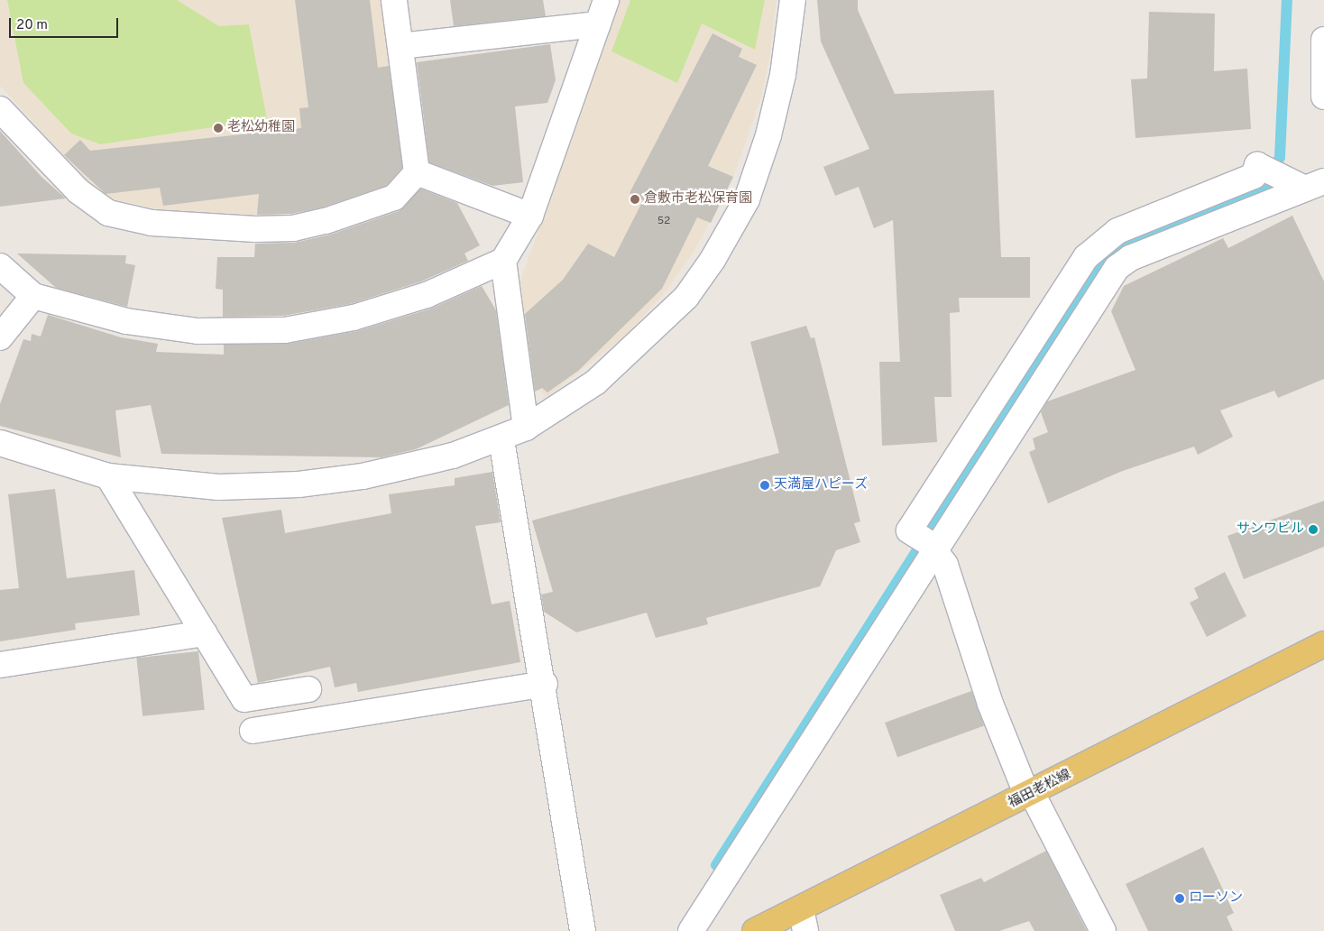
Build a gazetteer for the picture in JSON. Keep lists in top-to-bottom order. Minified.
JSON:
{"streets":{"main road":["福田老松線"]},"places":["老松幼稚園","倉敷市老松保育園","天満屋ハピーズ","サンワビル","ローソン"],"house_numbers":["52"],"scale_bar":"20 m"}
